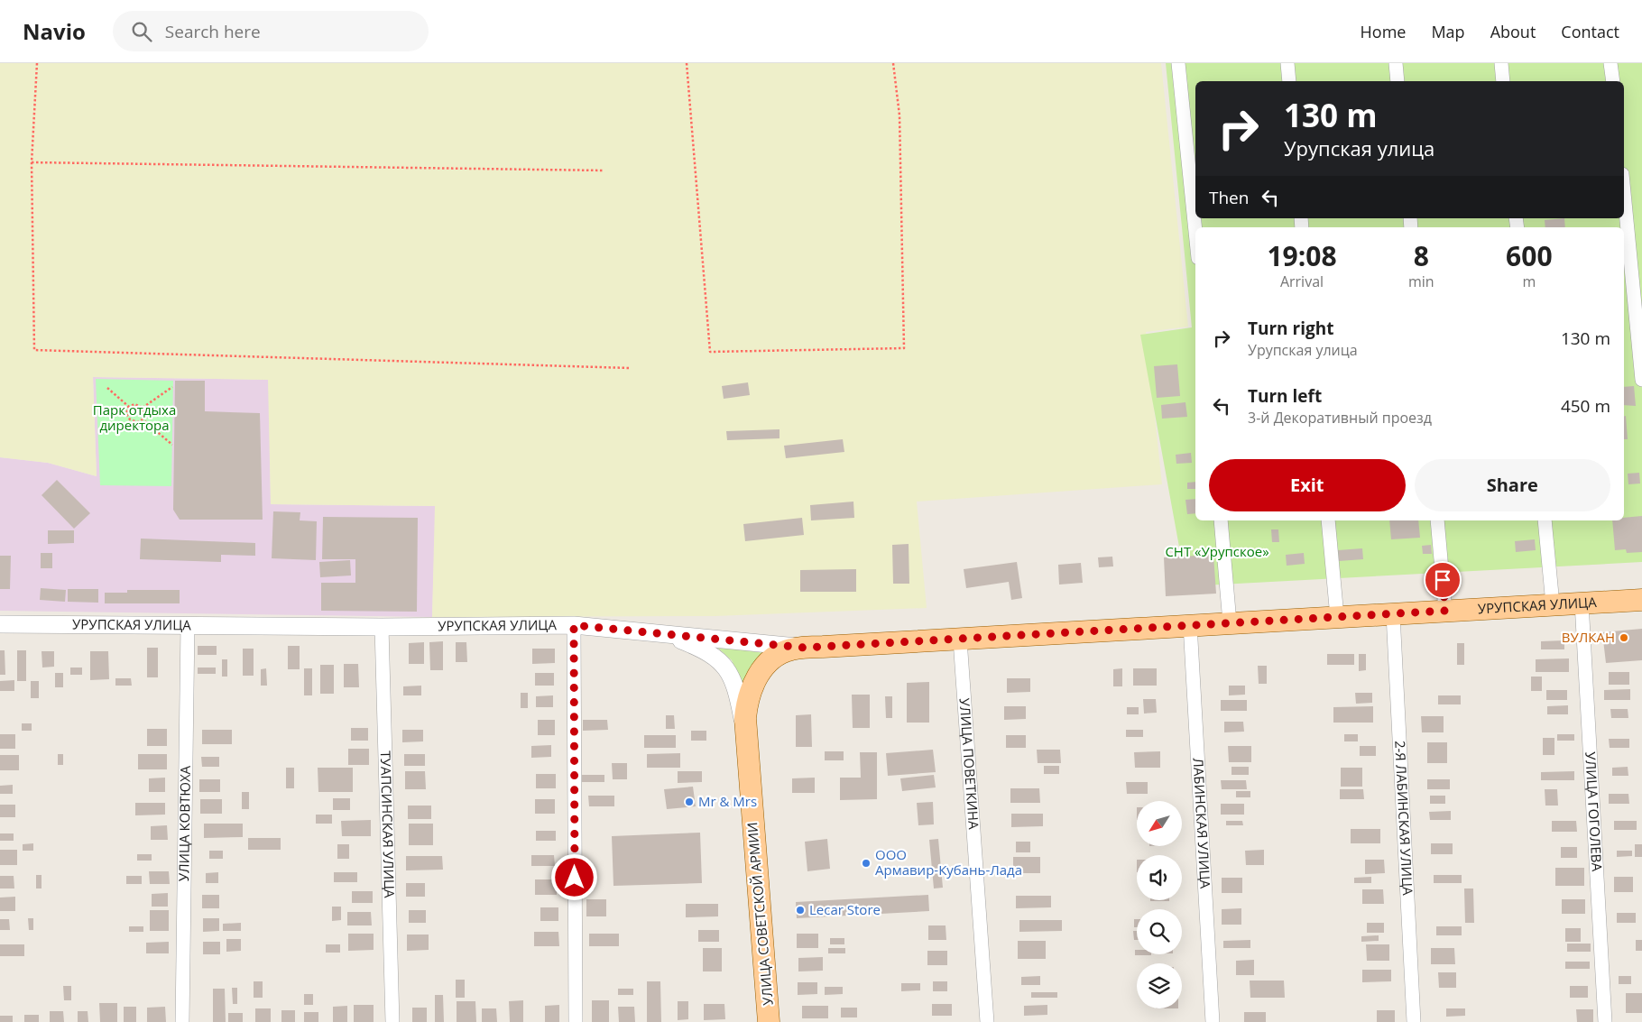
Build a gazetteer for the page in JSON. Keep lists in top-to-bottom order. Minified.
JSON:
{"streets":{"main road":["УРУПСКАЯ УЛИЦА","УЛИЦА СОВЕТСКОЙ АРМИИ"],"street":["УЛИЦА ПОВЕТКИНА","УЛИЦА ГОГОЛЕВА","2-Я ЛАБИНСКАЯ УЛИЦА","ЛАБИНСКАЯ УЛИЦА","УЛИЦА КОВТЮХА","ТУАПСИНСКАЯ УЛИЦА"]},"crossings":[["УРУПСКАЯ УЛИЦА","УЛИЦА ПОВЕТКИНА"],["УРУПСКАЯ УЛИЦА","УЛИЦА ГОГОЛЕВА"],["УРУПСКАЯ УЛИЦА","2-Я ЛАБИНСКАЯ УЛИЦА"],["УРУПСКАЯ УЛИЦА","ЛАБИНСКАЯ УЛИЦА"],["УРУПСКАЯ УЛИЦА","УЛИЦА КОВТЮХА"],["УРУПСКАЯ УЛИЦА","ТУАПСИНСКАЯ УЛИЦА"],["УРУПСКАЯ УЛИЦА","УЛИЦА СОВЕТСКОЙ АРМИИ"]],"parks":["Парк отдыха директора","СНТ «Урупское»"],"places":["ВУЛКАН","Mr & Mrs","ООО Армавир-Кубань-Лада","Lecar Store"],"north":"bottom left","page":{"header":"Navio","search":"Search here","nav":["Home","Map","About","Contact"],"turn":["130 m","Урупская улица"],"then":"Then","eta":["19:08","Arrival","8","min","600","m"],"list":[{"name":"Turn right","note":"Урупская улица","value":"130 m"},{"name":"Turn left","note":"3-й Декоративный проезд","value":"450 m"}],"buttons":["Exit","Share"]}}
